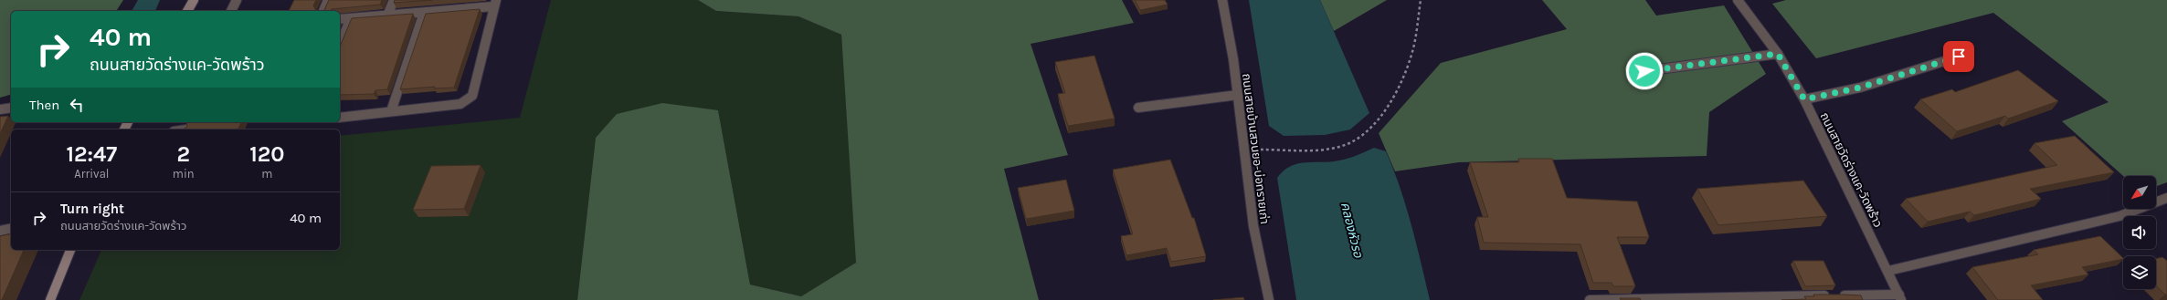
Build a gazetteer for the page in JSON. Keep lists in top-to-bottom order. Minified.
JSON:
{"streets":{"street":["ถนนสายบ้านสวนยอ-บ่อทรายเก่า","ถนนสายวัดร่างแค-วัดพร้าว"]},"water":["คลองหัวรอ"],"north":"bottom left","page":{"turn":["40 m","ถนนสายวัดร่างแค-วัดพร้าว"],"then":"Then","eta":["12:47","Arrival","2","min","120","m"],"list":[{"name":"Turn right","note":"ถนนสายวัดร่างแค-วัดพร้าว","value":"40 m"}]}}
